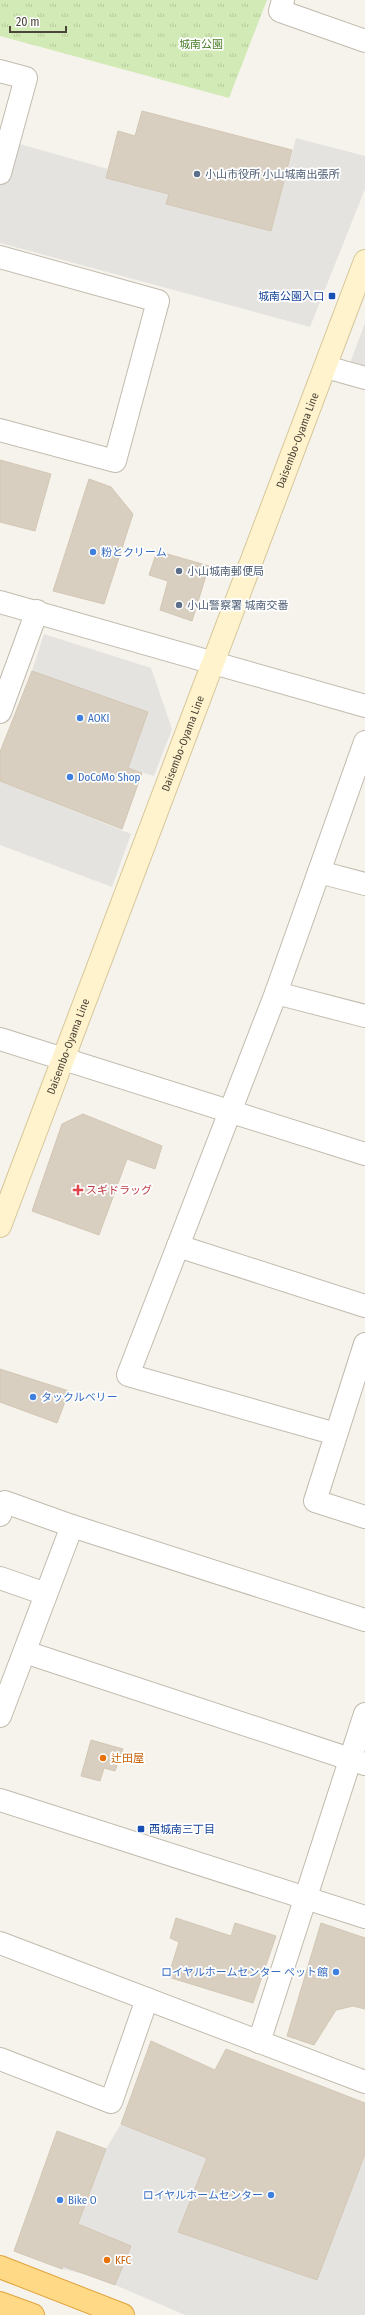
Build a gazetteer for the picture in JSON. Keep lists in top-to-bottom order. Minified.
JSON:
{"streets":{"main road":["Daisembo-Oyama Line"]},"parks":["城南公園"],"places":{"other":["小山市役所 小山城南出張所","粉とクリーム","小山城南郵便局","小山警察署 城南交番","AOKI","DoCoMo Shop","タックルベリー","辻田屋","ロイヤルホームセンター ペット館","ロイヤルホームセンター","Bike O","KFC"],"transit":["城南公園入口","西城南三丁目"],"health":["スギドラッグ"]},"scale_bar":"20 m"}
